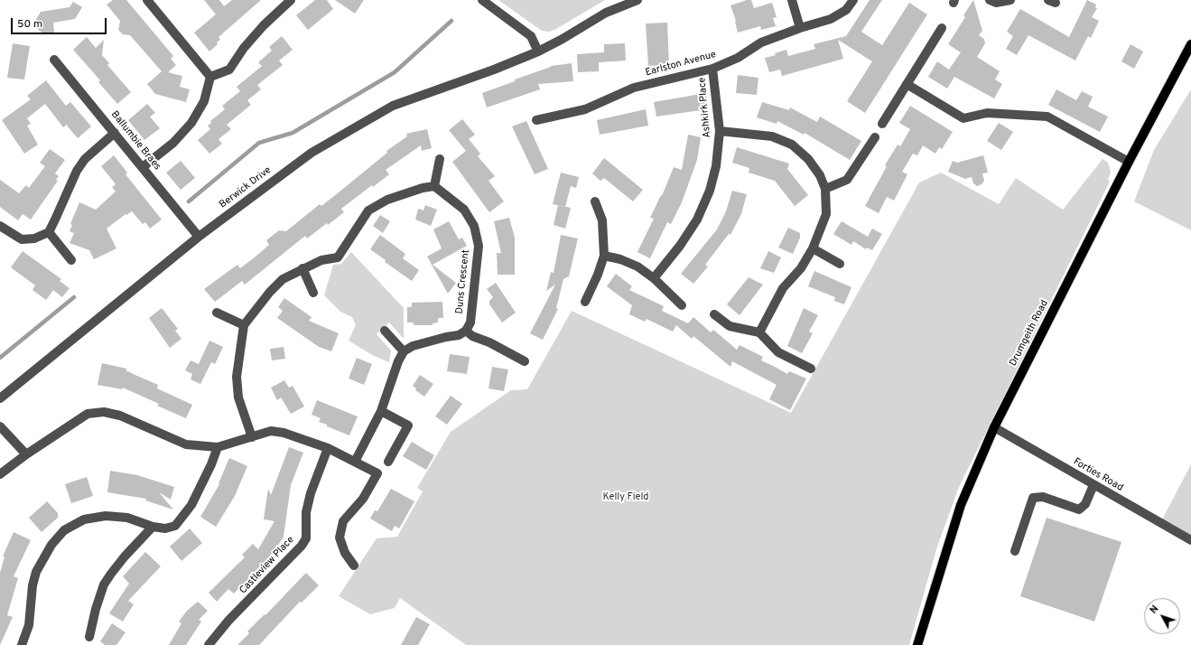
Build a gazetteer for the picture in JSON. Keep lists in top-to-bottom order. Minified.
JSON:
{"streets":{"main road":["Drumgeith Road"],"street":["Earlston Avenue","Ashkirk Place","Ballumbie Braes","Berwick Drive","Duns Crescent","Forties Road","Castleview Place"]},"crossings":[["Earlston Avenue","Ashkirk Place"],["Ballumbie Braes","Berwick Drive"],["Drumgeith Road","Forties Road"]],"parks":["Kelly Field"],"scale_bar":"50 m","north":"top left"}
